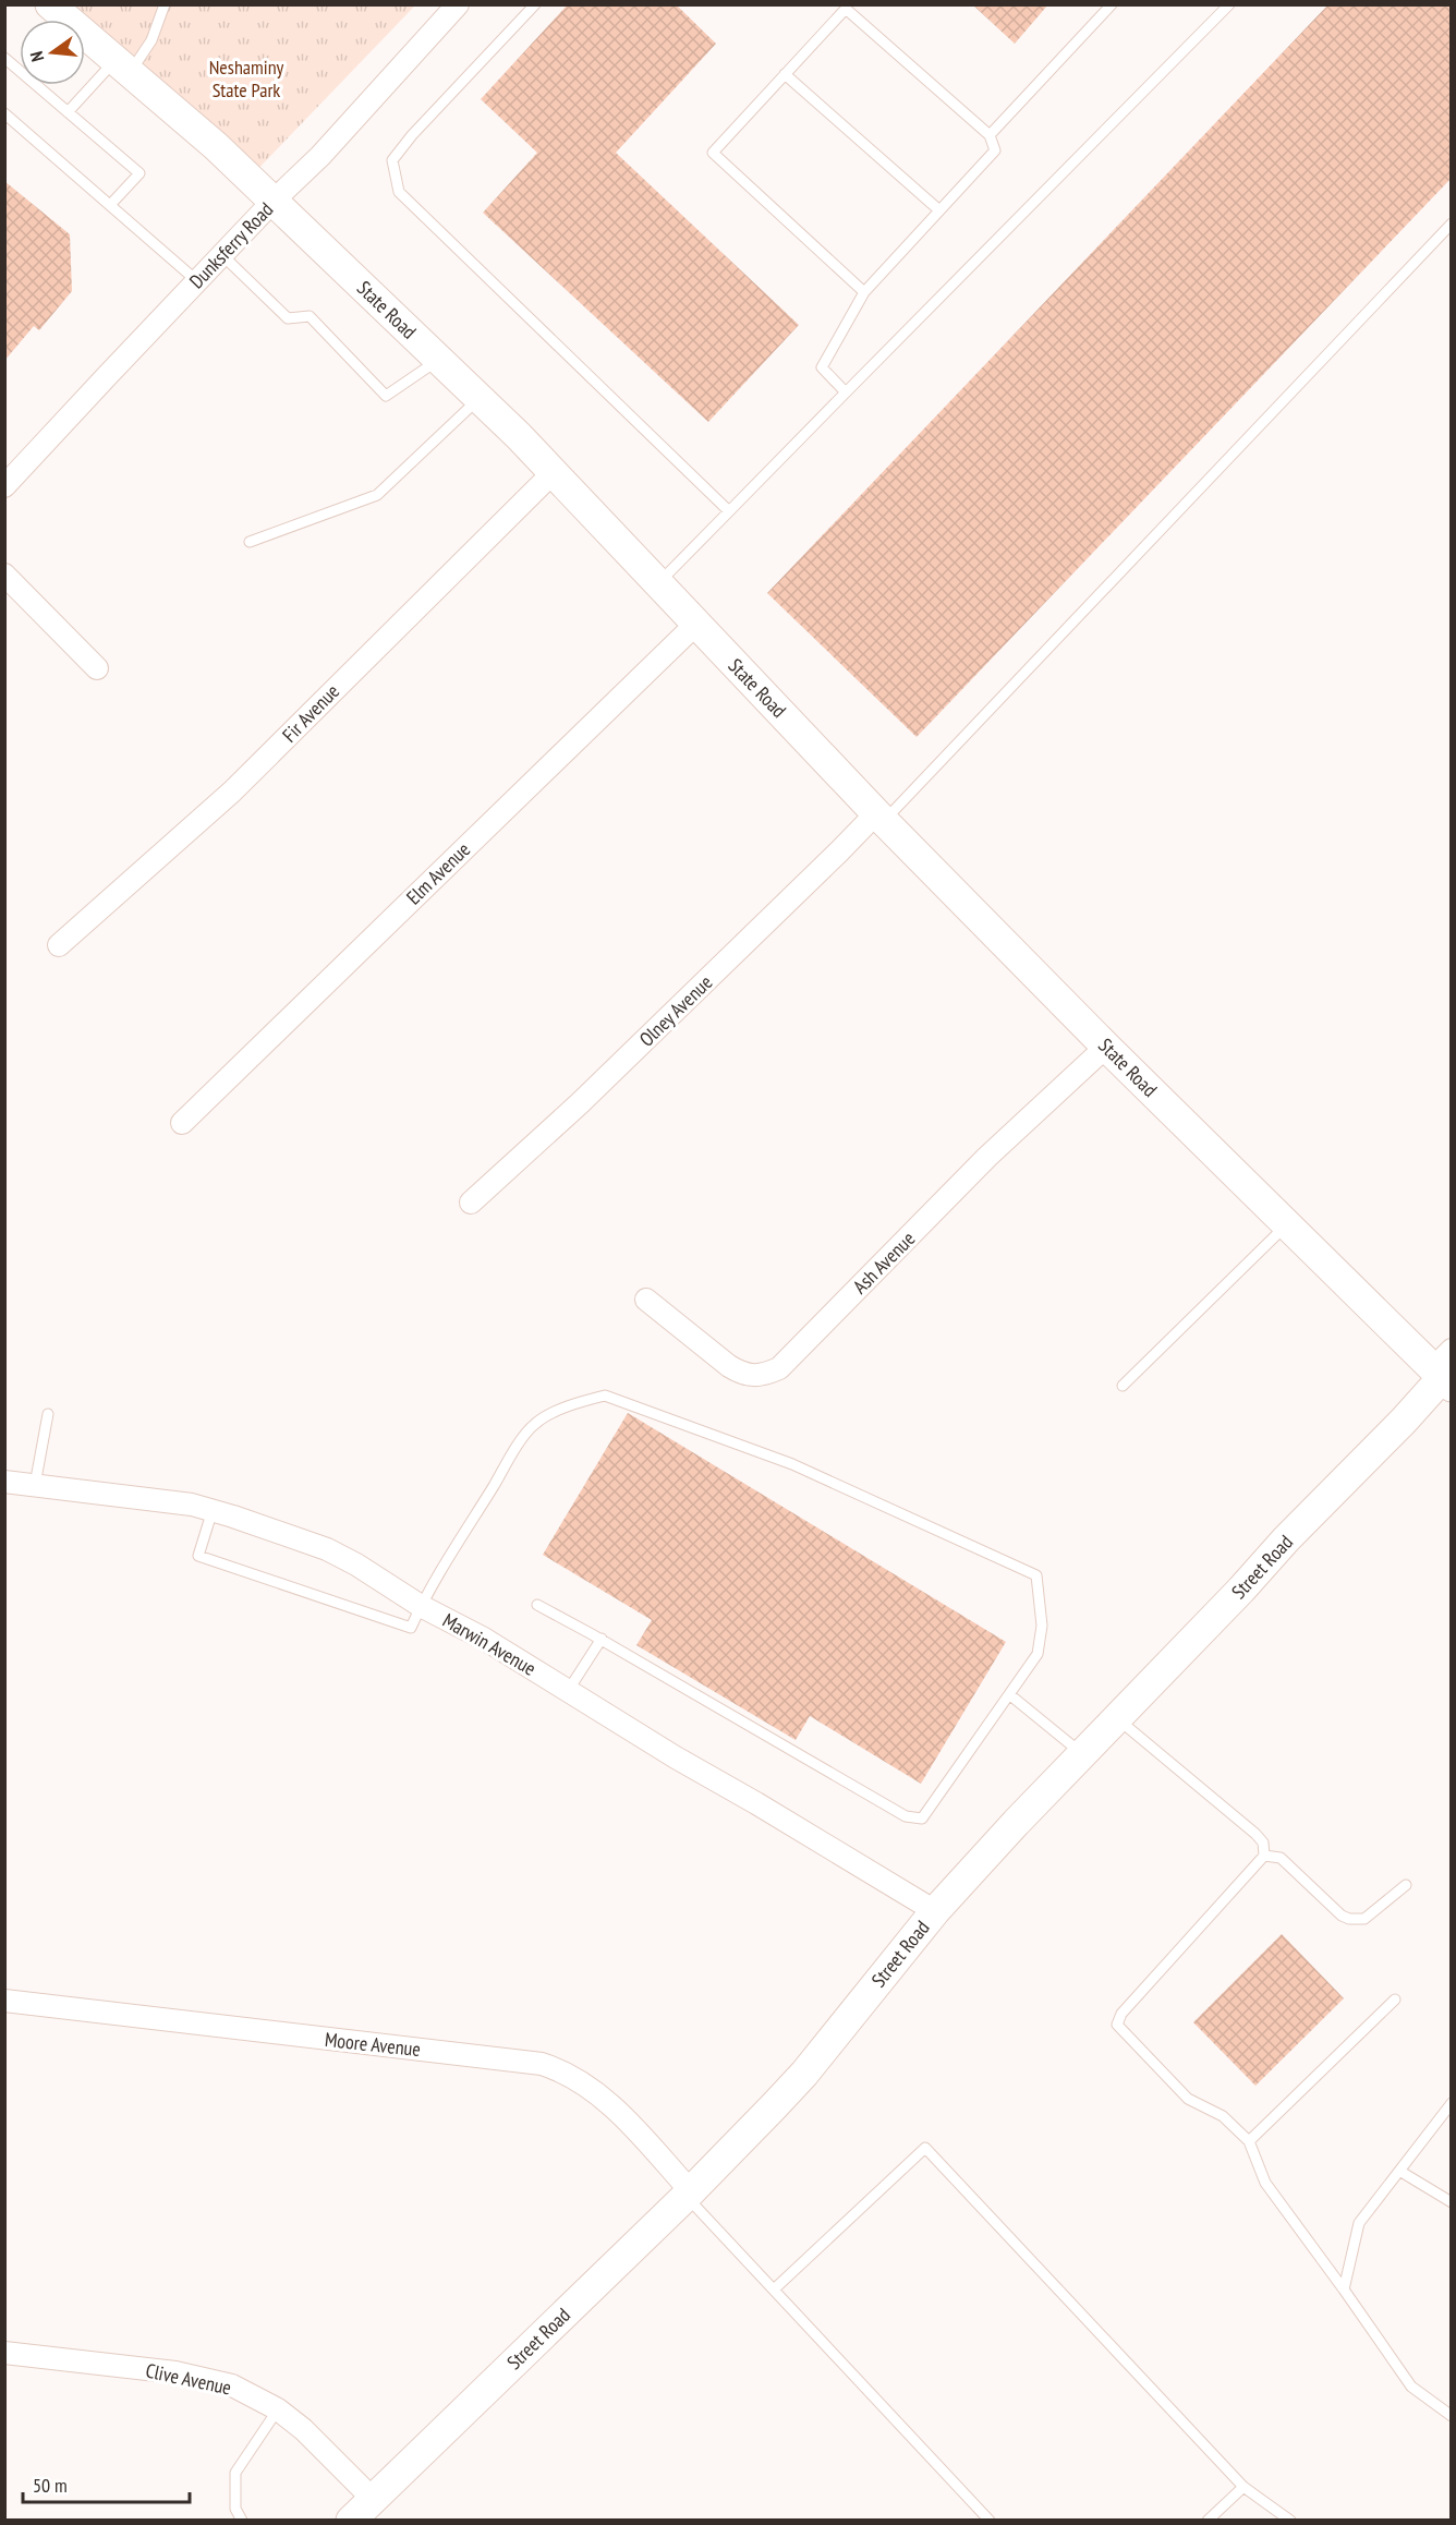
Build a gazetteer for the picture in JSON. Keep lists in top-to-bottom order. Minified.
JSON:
{"streets":{"main road":["State Road","Street Road"],"street":["Dunksferry Road","Fir Avenue","Elm Avenue","Olney Avenue","Ash Avenue","Marwin Avenue","Moore Avenue","Clive Avenue"]},"crossings":[["Dunksferry Road","State Road"],["State Road","Fir Avenue"],["State Road","Elm Avenue"],["State Road","Olney Avenue"],["State Road","Ash Avenue"],["State Road","Street Road"],["Street Road","Marwin Avenue"],["Street Road","Moore Avenue"],["Street Road","Clive Avenue"]],"parks":["Neshaminy State Park"],"scale_bar":"50 m","north":"left"}
